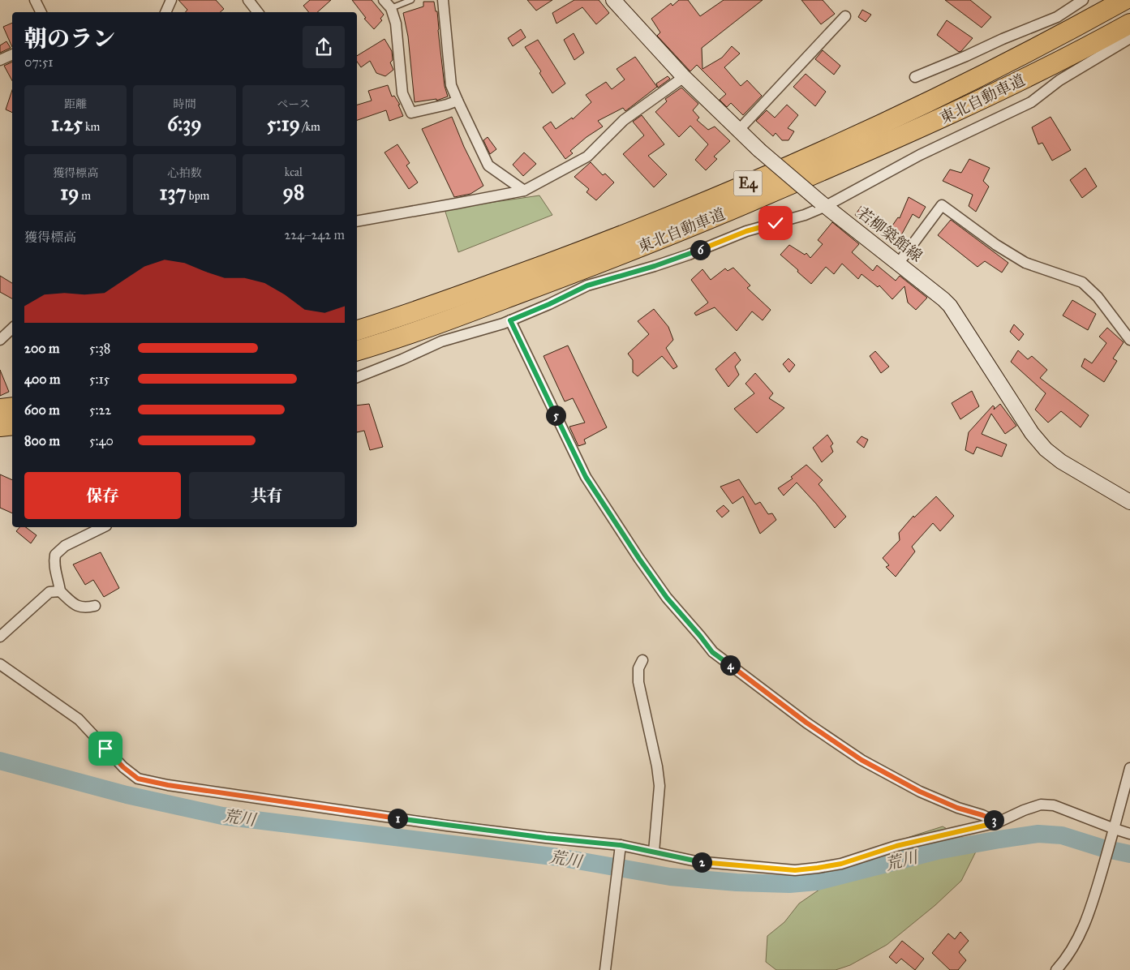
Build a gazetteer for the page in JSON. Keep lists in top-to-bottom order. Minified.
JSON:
{"streets":{"highway":["東北自動車道","E4"],"main road":["若柳築館線"]},"water":["荒川"],"page":{"heading":["朝のラン","07:51"],"stats":[["距離","1.25 km"],["時間","6:39"],["ペース","5:19 /km"],["獲得標高","19 m"],["心拍数","137 bpm"],["kcal","98"]],"chart":["獲得標高","224–242 m"],"pins":["6","5","4","1","3","2"],"list":[{"name":"200 m","note":"5:38"},{"name":"400 m","note":"5:15"},{"name":"600 m","note":"5:22"},{"name":"800 m","note":"5:40"}],"buttons":["保存","共有"]}}
